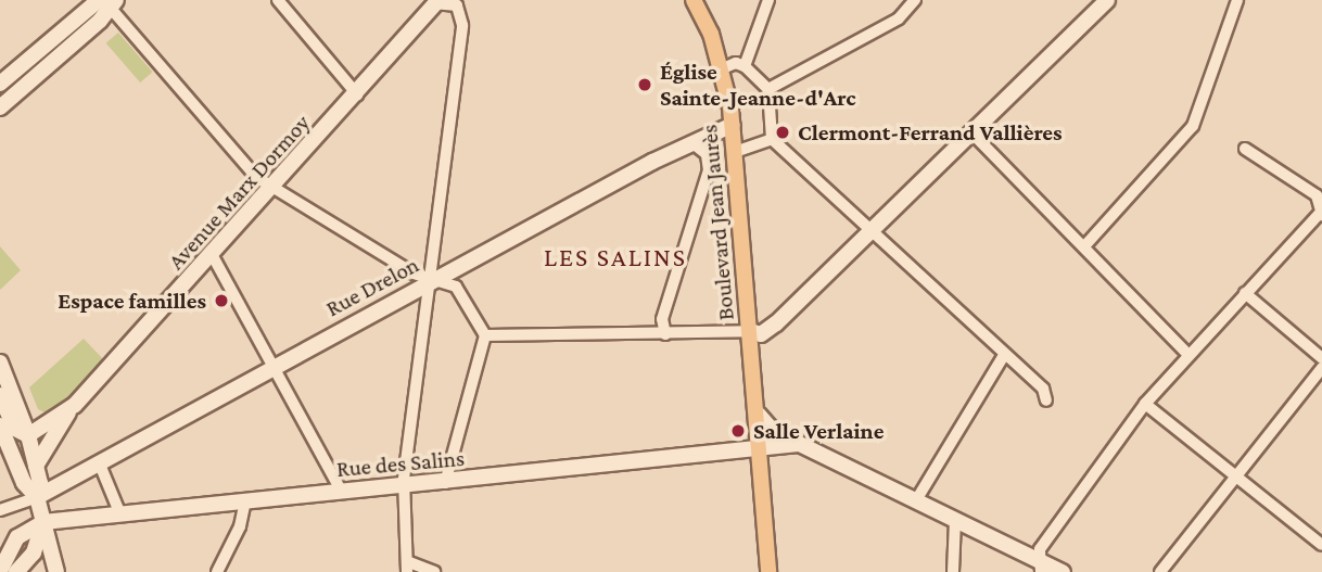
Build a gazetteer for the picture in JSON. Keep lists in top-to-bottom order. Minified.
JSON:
{"streets":{"main road":["Avenue Marx Dormoy","Boulevard Jean Jaurès","Rue Drelon","Rue des Salins"]},"crossings":[["Boulevard Jean Jaurès","Rue Drelon"],["Boulevard Jean Jaurès","Rue des Salins"]],"districts":["LES SALINS"],"places":["Église Sainte-Jeanne-d'Arc","Clermont-Ferrand Vallières","Espace familles","Salle Verlaine"]}
